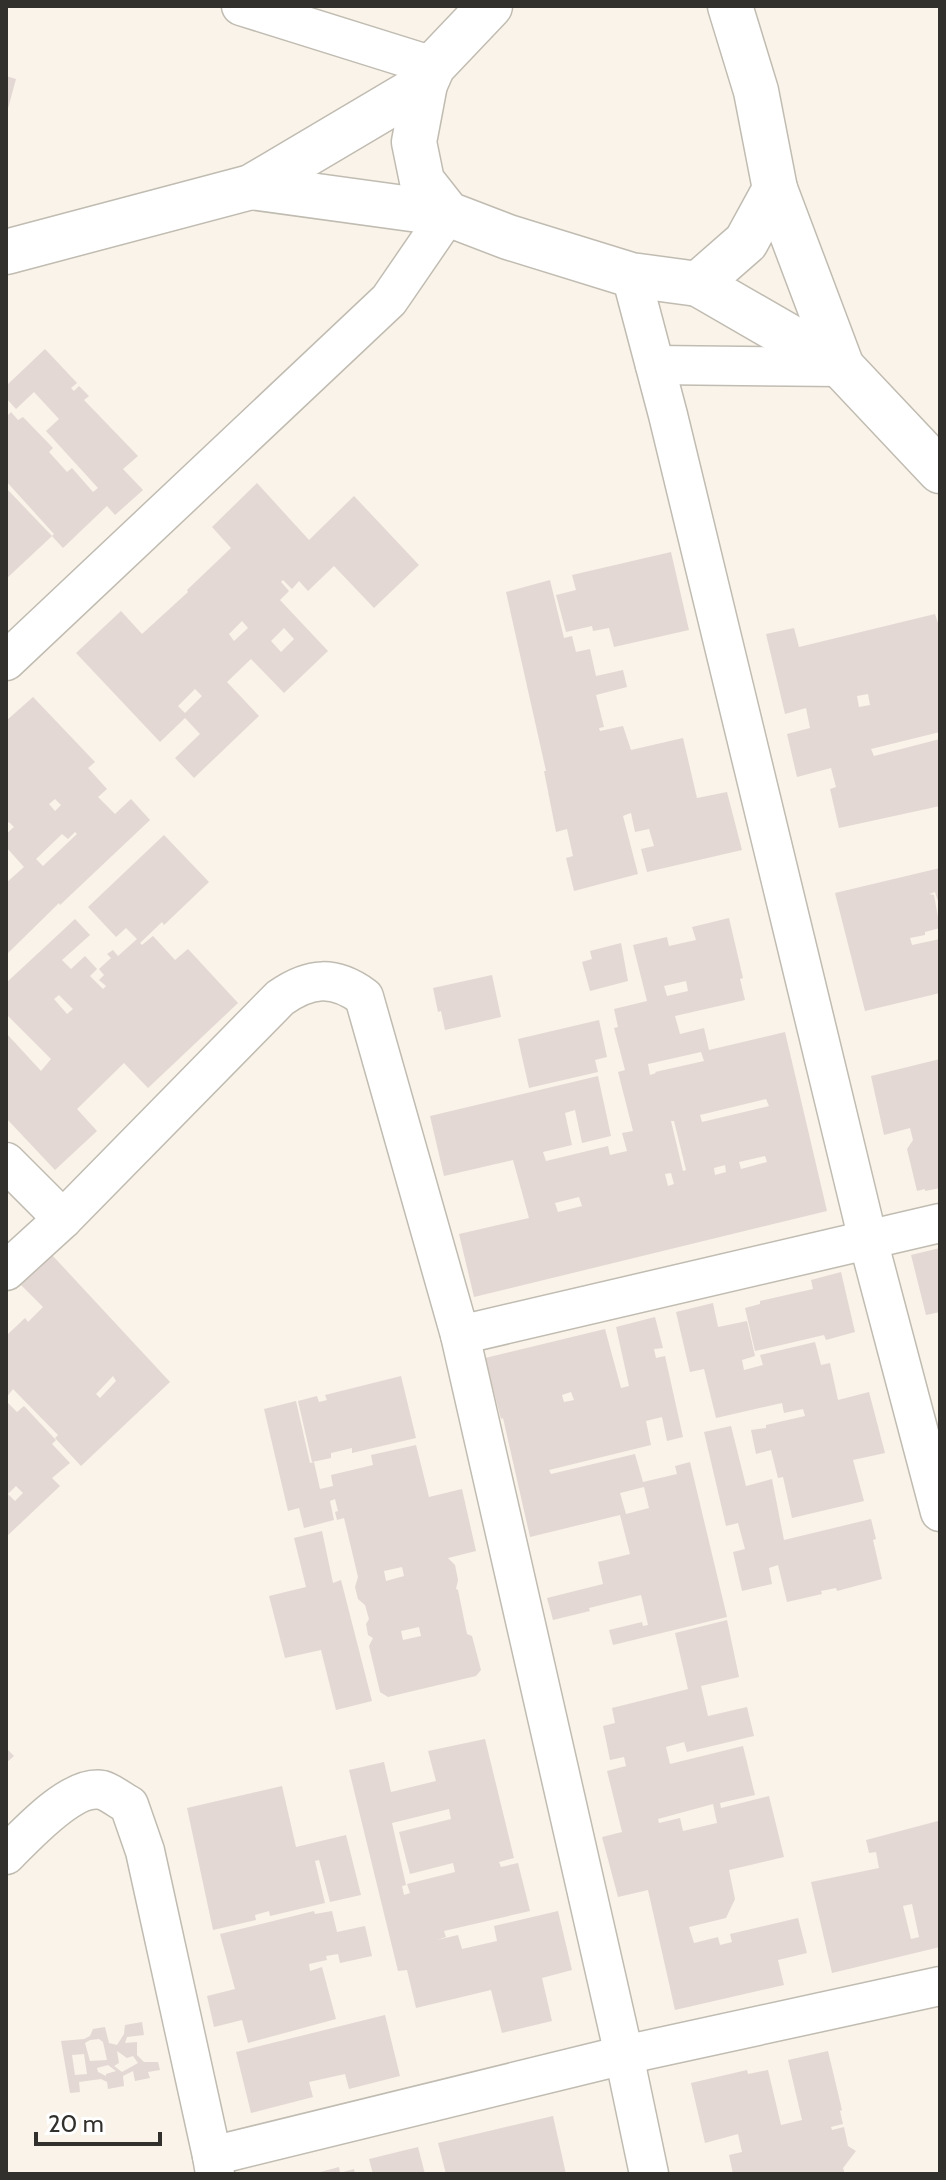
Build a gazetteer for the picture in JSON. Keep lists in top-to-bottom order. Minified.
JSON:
{"scale_bar":"20 m"}
